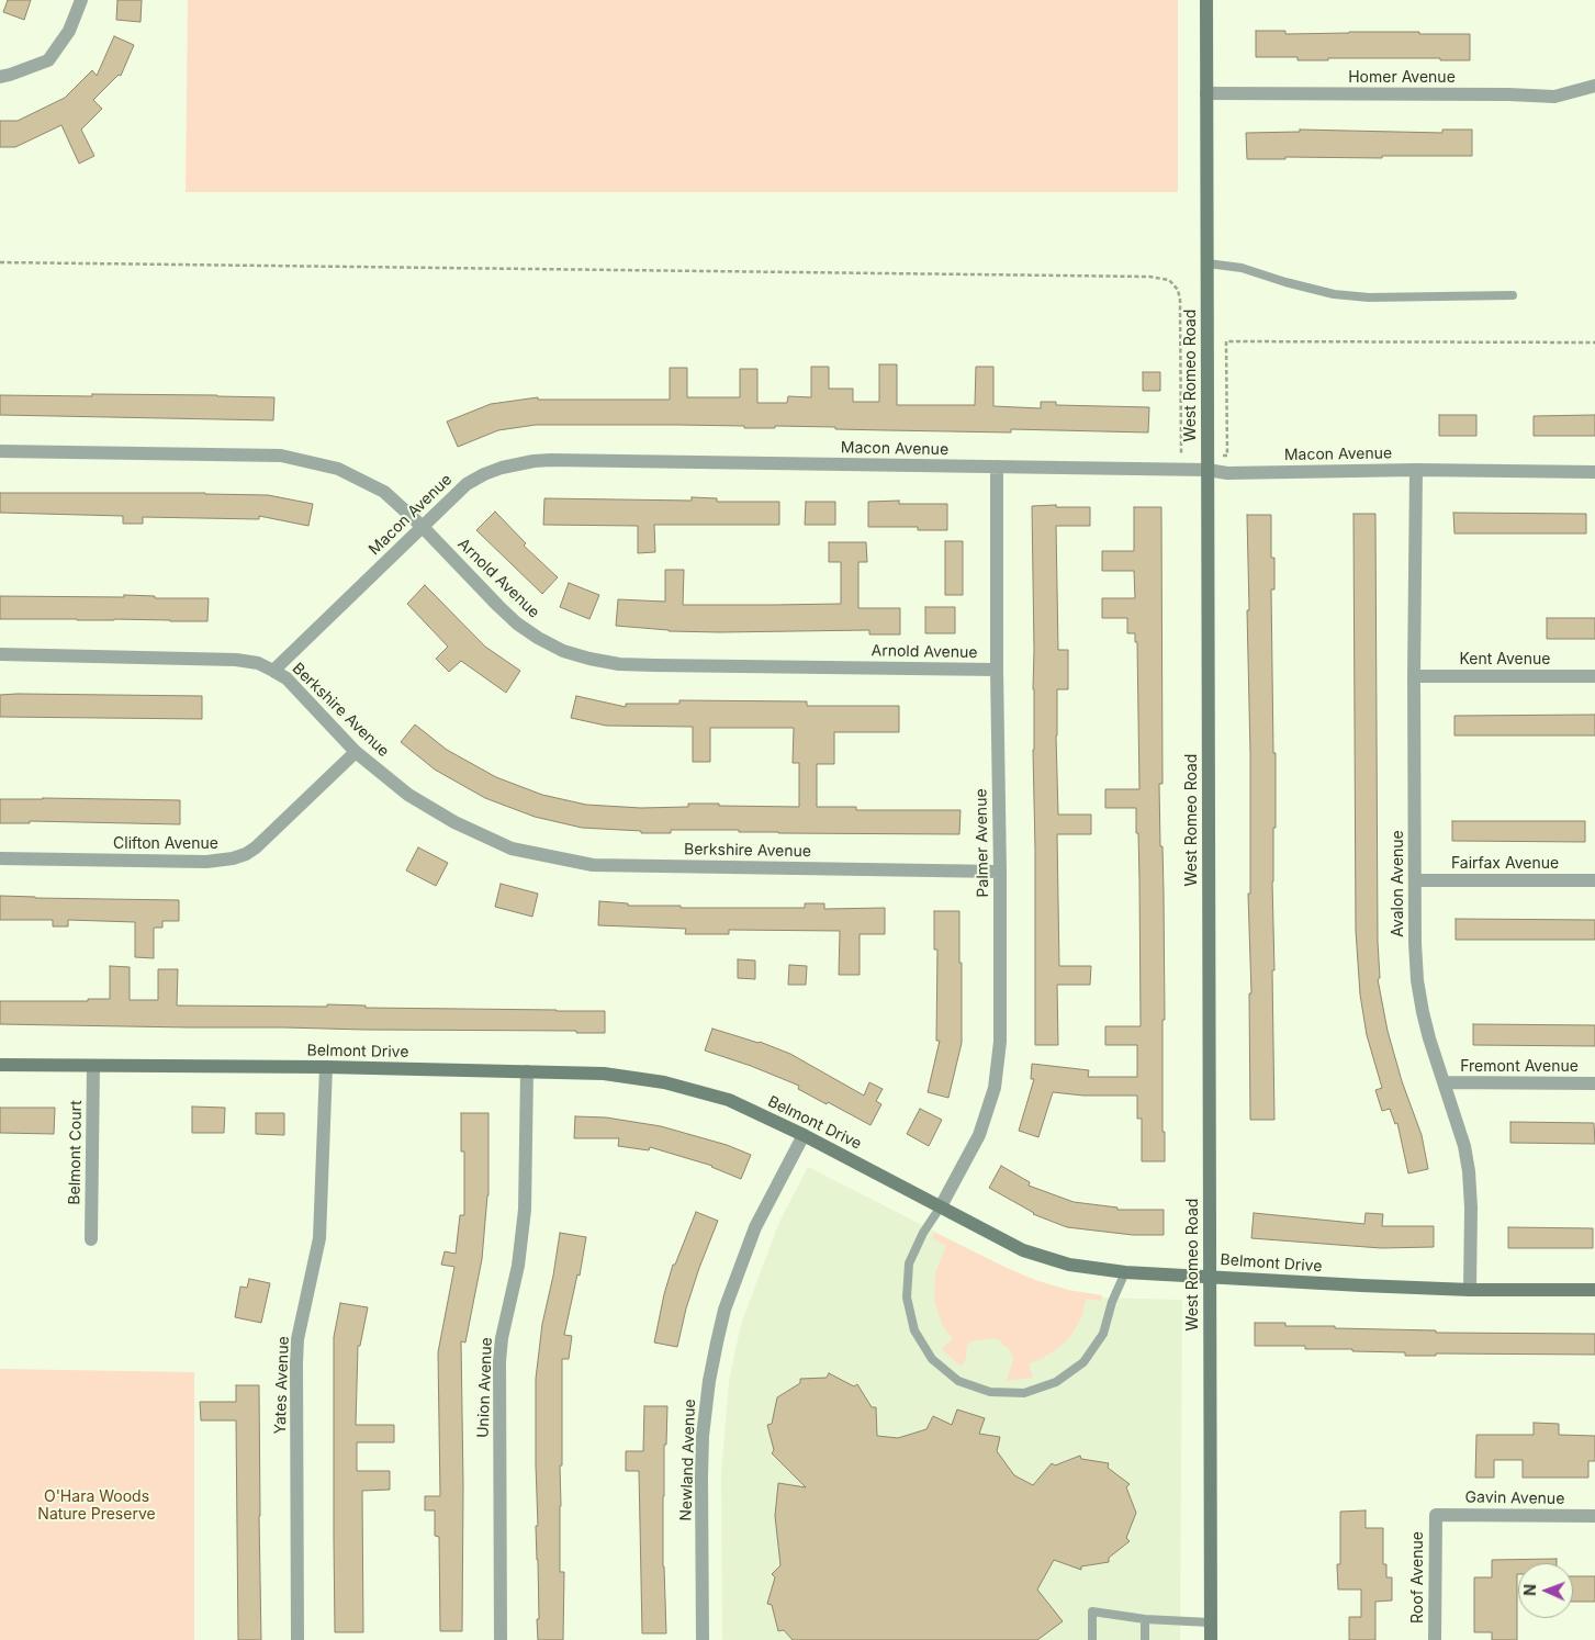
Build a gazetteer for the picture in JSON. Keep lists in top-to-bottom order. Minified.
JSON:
{"streets":{"street":["Homer Avenue","West Romeo Road","Macon Avenue","Arnold Avenue","Kent Avenue","Berkshire Avenue","Palmer Avenue","Clifton Avenue","Fairfax Avenue","Avalon Avenue","Belmont Drive","Fremont Avenue","Belmont Court","Yates Avenue","Union Avenue","Newland Avenue","Gavin Avenue","Roof Avenue"]},"crossings":[["Homer Avenue","West Romeo Road"],["West Romeo Road","Macon Avenue"],["West Romeo Road","Belmont Drive"],["Macon Avenue","Arnold Avenue"],["Macon Avenue","Berkshire Avenue"],["Macon Avenue","Palmer Avenue"],["Macon Avenue","Avalon Avenue"],["Arnold Avenue","Palmer Avenue"],["Kent Avenue","Avalon Avenue"],["Berkshire Avenue","Palmer Avenue"],["Berkshire Avenue","Clifton Avenue"],["Palmer Avenue","Belmont Drive"],["Fairfax Avenue","Avalon Avenue"],["Avalon Avenue","Belmont Drive"],["Avalon Avenue","Fremont Avenue"],["Belmont Drive","Belmont Court"],["Belmont Drive","Yates Avenue"],["Belmont Drive","Union Avenue"],["Belmont Drive","Newland Avenue"],["Gavin Avenue","Roof Avenue"]],"parks":["O'Hara Woods Nature Preserve"],"north":"left"}
